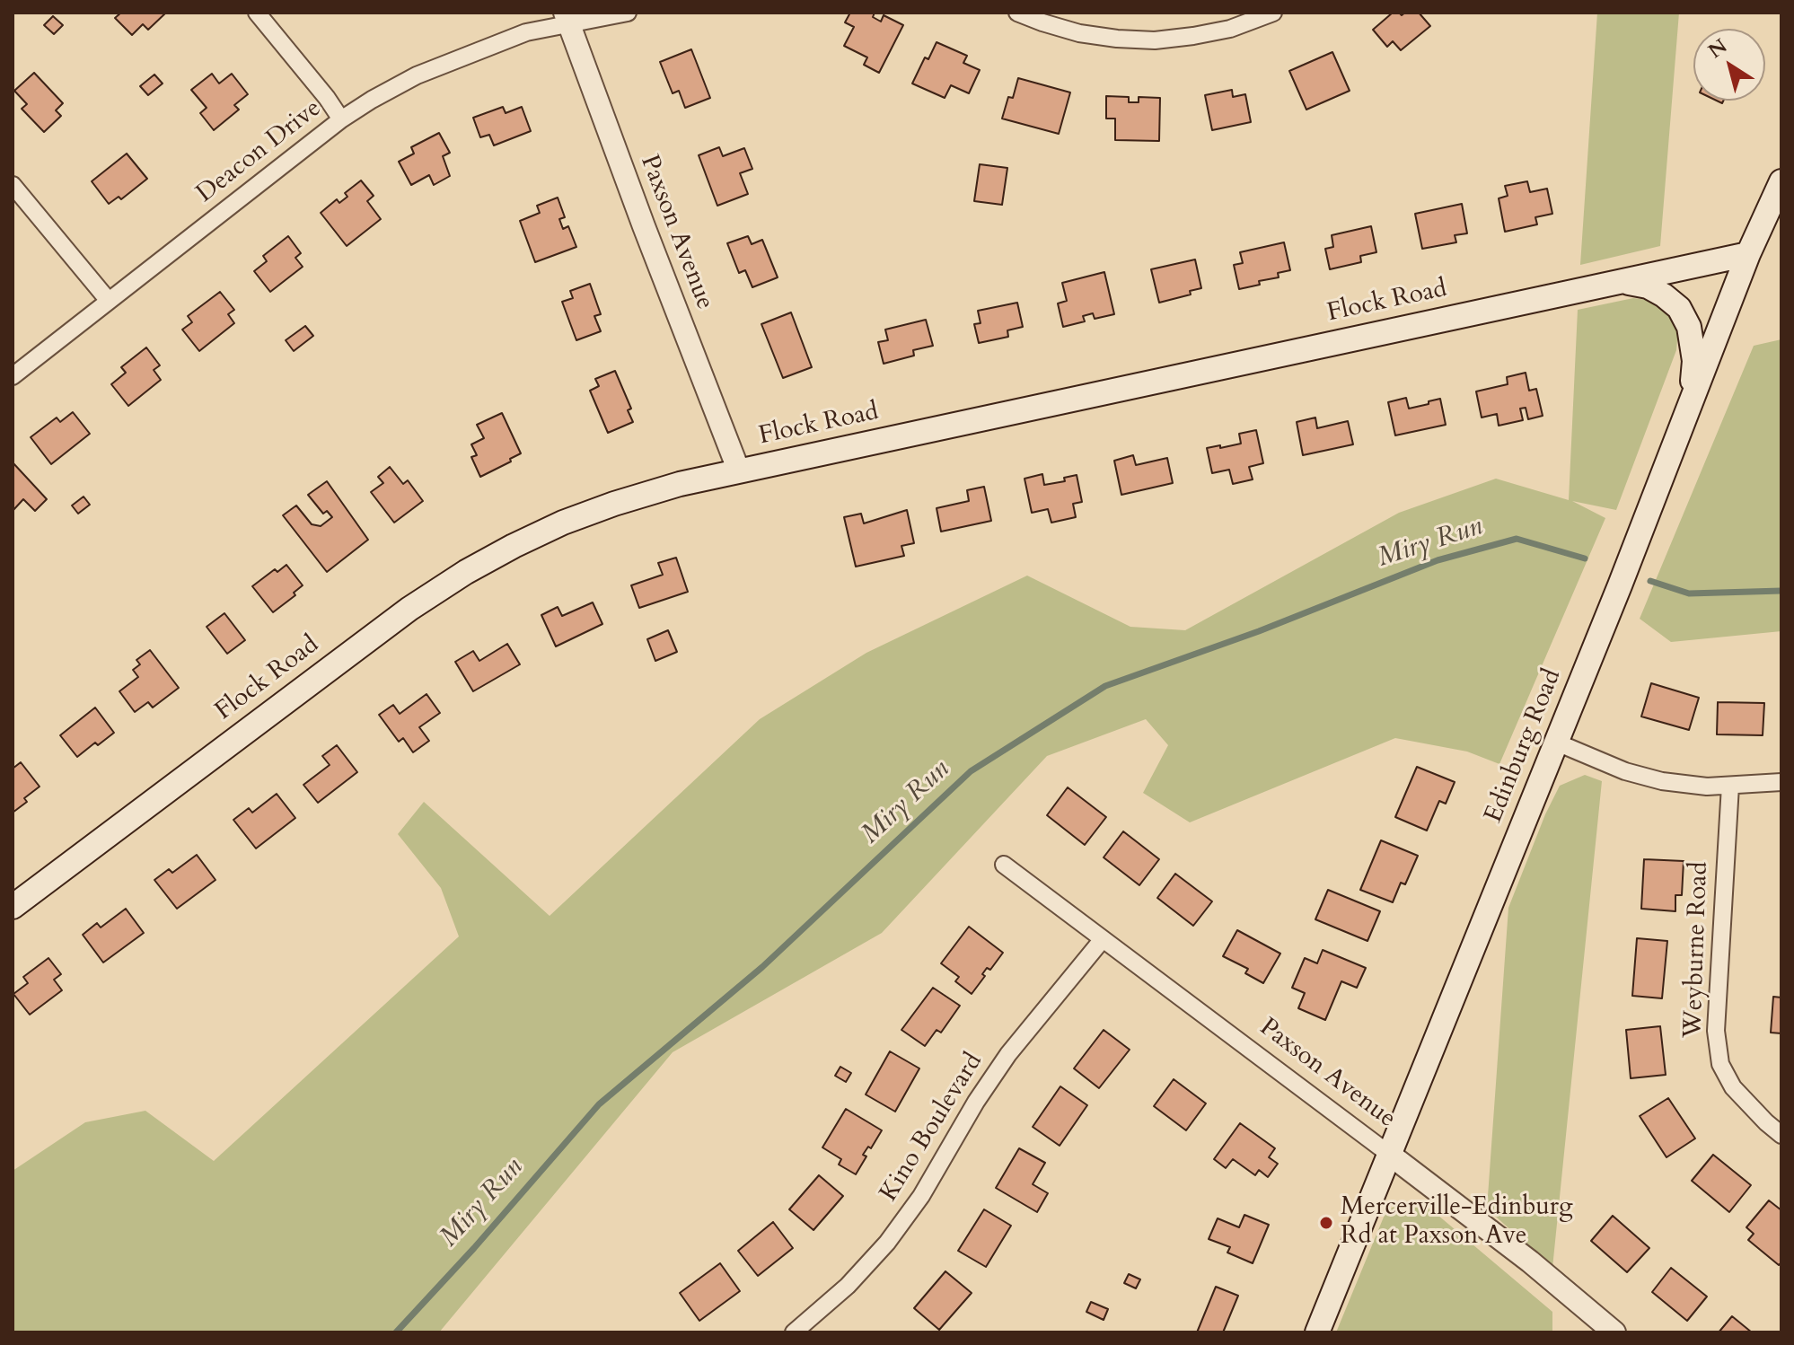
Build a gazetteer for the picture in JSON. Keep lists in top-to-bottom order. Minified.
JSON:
{"streets":{"main road":["Flock Road","Edinburg Road"],"street":["Deacon Drive","Paxson Avenue","Weyburne Road","Kino Boulevard"]},"crossings":[["Deacon Drive","Paxson Avenue"],["Paxson Avenue","Flock Road"],["Paxson Avenue","Edinburg Road"],["Paxson Avenue","Kino Boulevard"],["Flock Road","Edinburg Road"]],"water":["Miry Run"],"places":["Mercerville-Edinburg Rd at Paxson Ave"],"north":"top left"}
